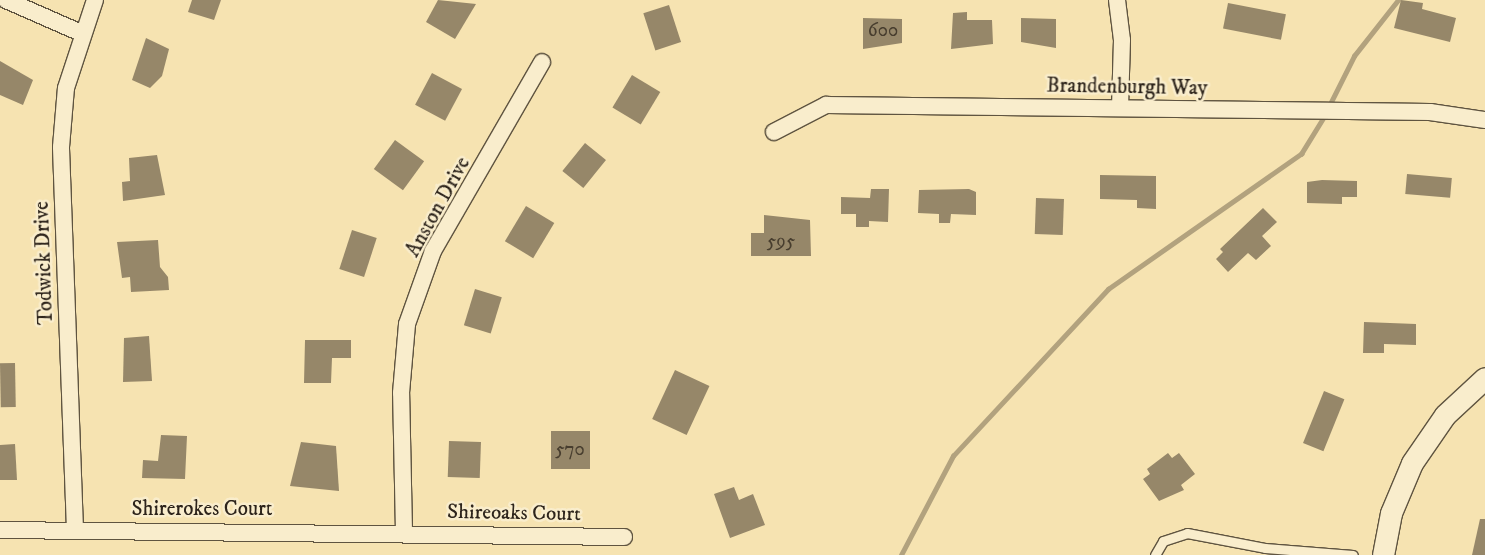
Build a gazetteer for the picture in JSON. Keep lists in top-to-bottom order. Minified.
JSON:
{"streets":{"street":["Brandenburgh Way","Anston Drive","Todwick Drive","Shirerokes Court","Shireoaks Court"]},"crossings":[["Anston Drive","Shirerokes Court"],["Anston Drive","Shireoaks Court"],["Todwick Drive","Shirerokes Court"],["Shirerokes Court","Shireoaks Court"]],"house_numbers":["600","595","570"]}
